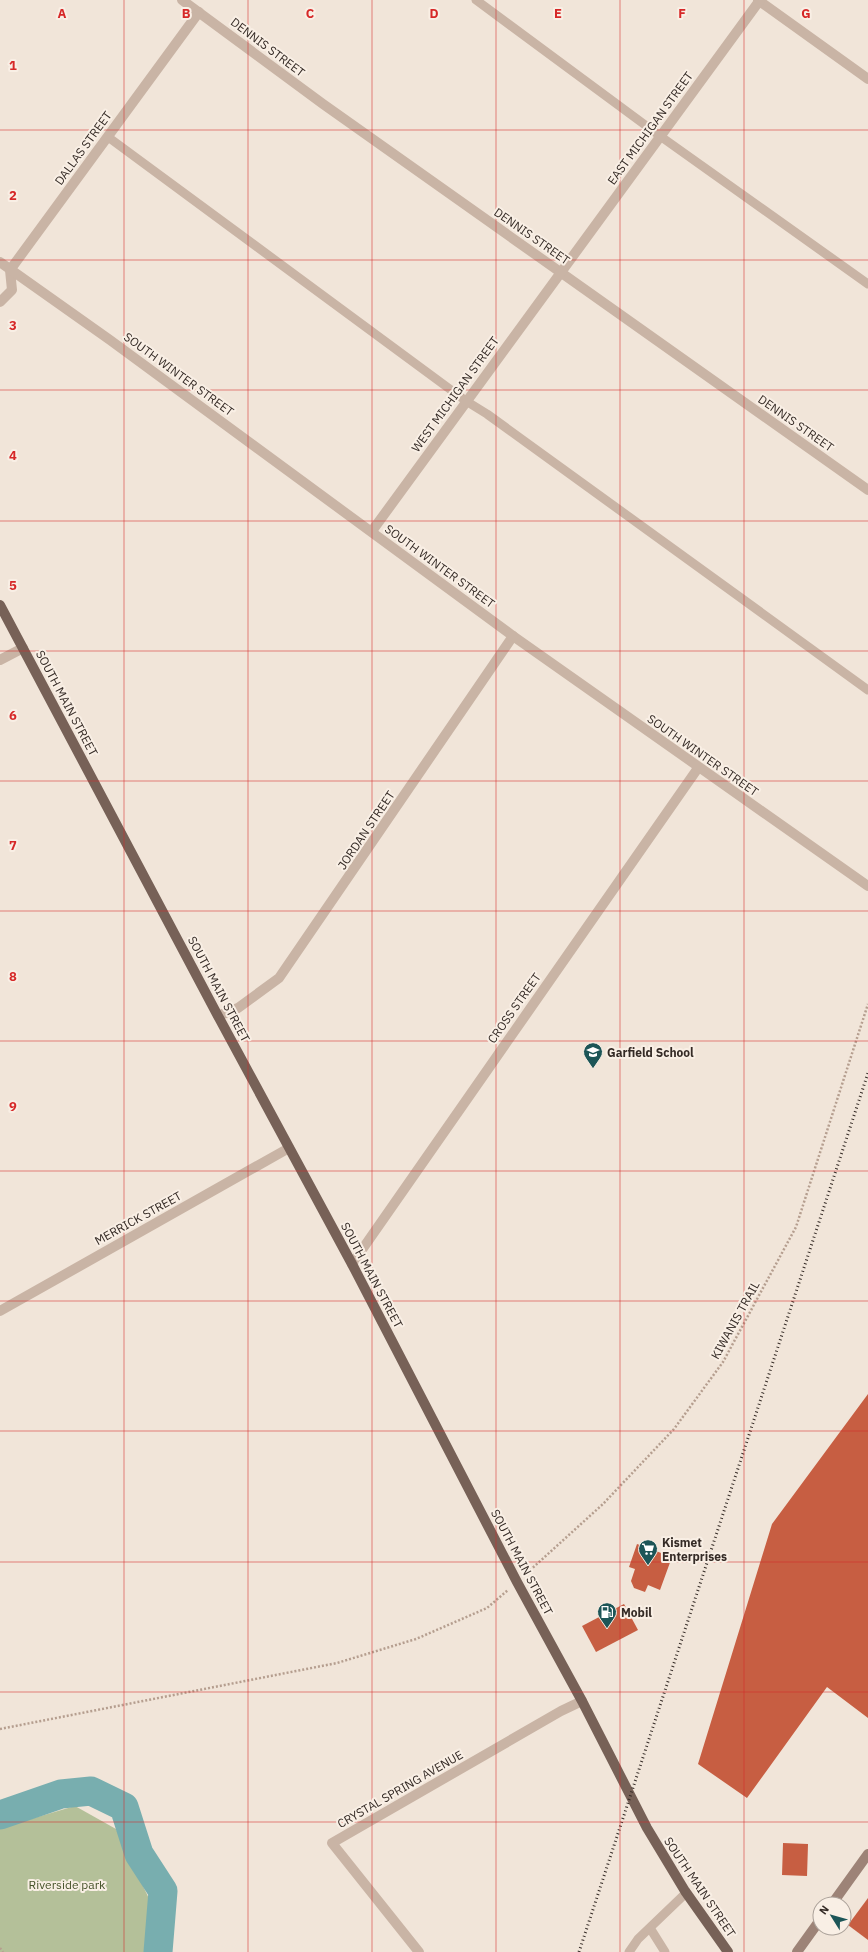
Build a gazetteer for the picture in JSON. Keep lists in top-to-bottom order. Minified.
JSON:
{"streets":{"main road":["SOUTH MAIN STREET"],"street":["DENNIS STREET","EAST MICHIGAN STREET","DALLAS STREET","SOUTH WINTER STREET","WEST MICHIGAN STREET","JORDAN STREET","CROSS STREET","MERRICK STREET","CRYSTAL SPRING AVENUE"],"path":["KIWANIS TRAIL"]},"crossings":[["DENNIS STREET","EAST MICHIGAN STREET"],["DENNIS STREET","DALLAS STREET"],["DENNIS STREET","WEST MICHIGAN STREET"],["EAST MICHIGAN STREET","WEST MICHIGAN STREET"],["DALLAS STREET","SOUTH WINTER STREET"],["SOUTH WINTER STREET","WEST MICHIGAN STREET"],["SOUTH WINTER STREET","JORDAN STREET"],["SOUTH WINTER STREET","CROSS STREET"],["SOUTH MAIN STREET","JORDAN STREET"],["SOUTH MAIN STREET","CROSS STREET"],["SOUTH MAIN STREET","MERRICK STREET"],["SOUTH MAIN STREET","KIWANIS TRAIL"],["SOUTH MAIN STREET","CRYSTAL SPRING AVENUE"]],"parks":["Riverside park"],"places":{"school or university":["Garfield School"],"supermarket":["Kismet Enterprises"],"fuel station":["Mobil"]},"north":"top left","grid":{"columns":["A","B","C","D","E","F","G"],"rows":["1","2","3","4","5","6","7","8","9"]}}
